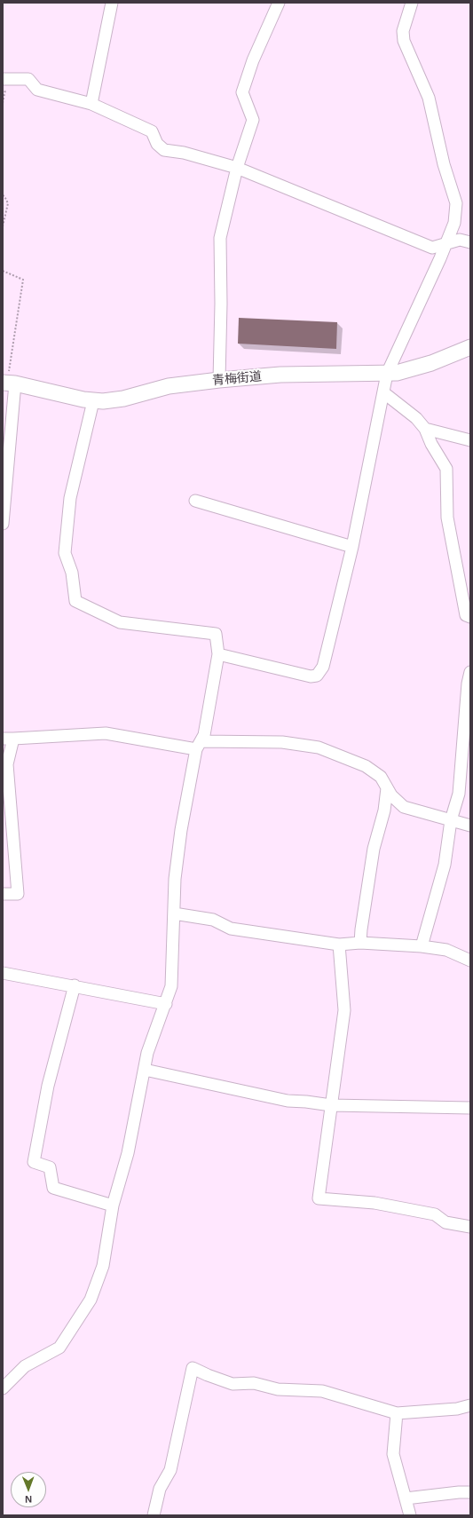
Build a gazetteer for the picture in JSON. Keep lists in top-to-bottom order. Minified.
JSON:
{"streets":{"main road":["青梅街道"]},"north":"bottom"}
